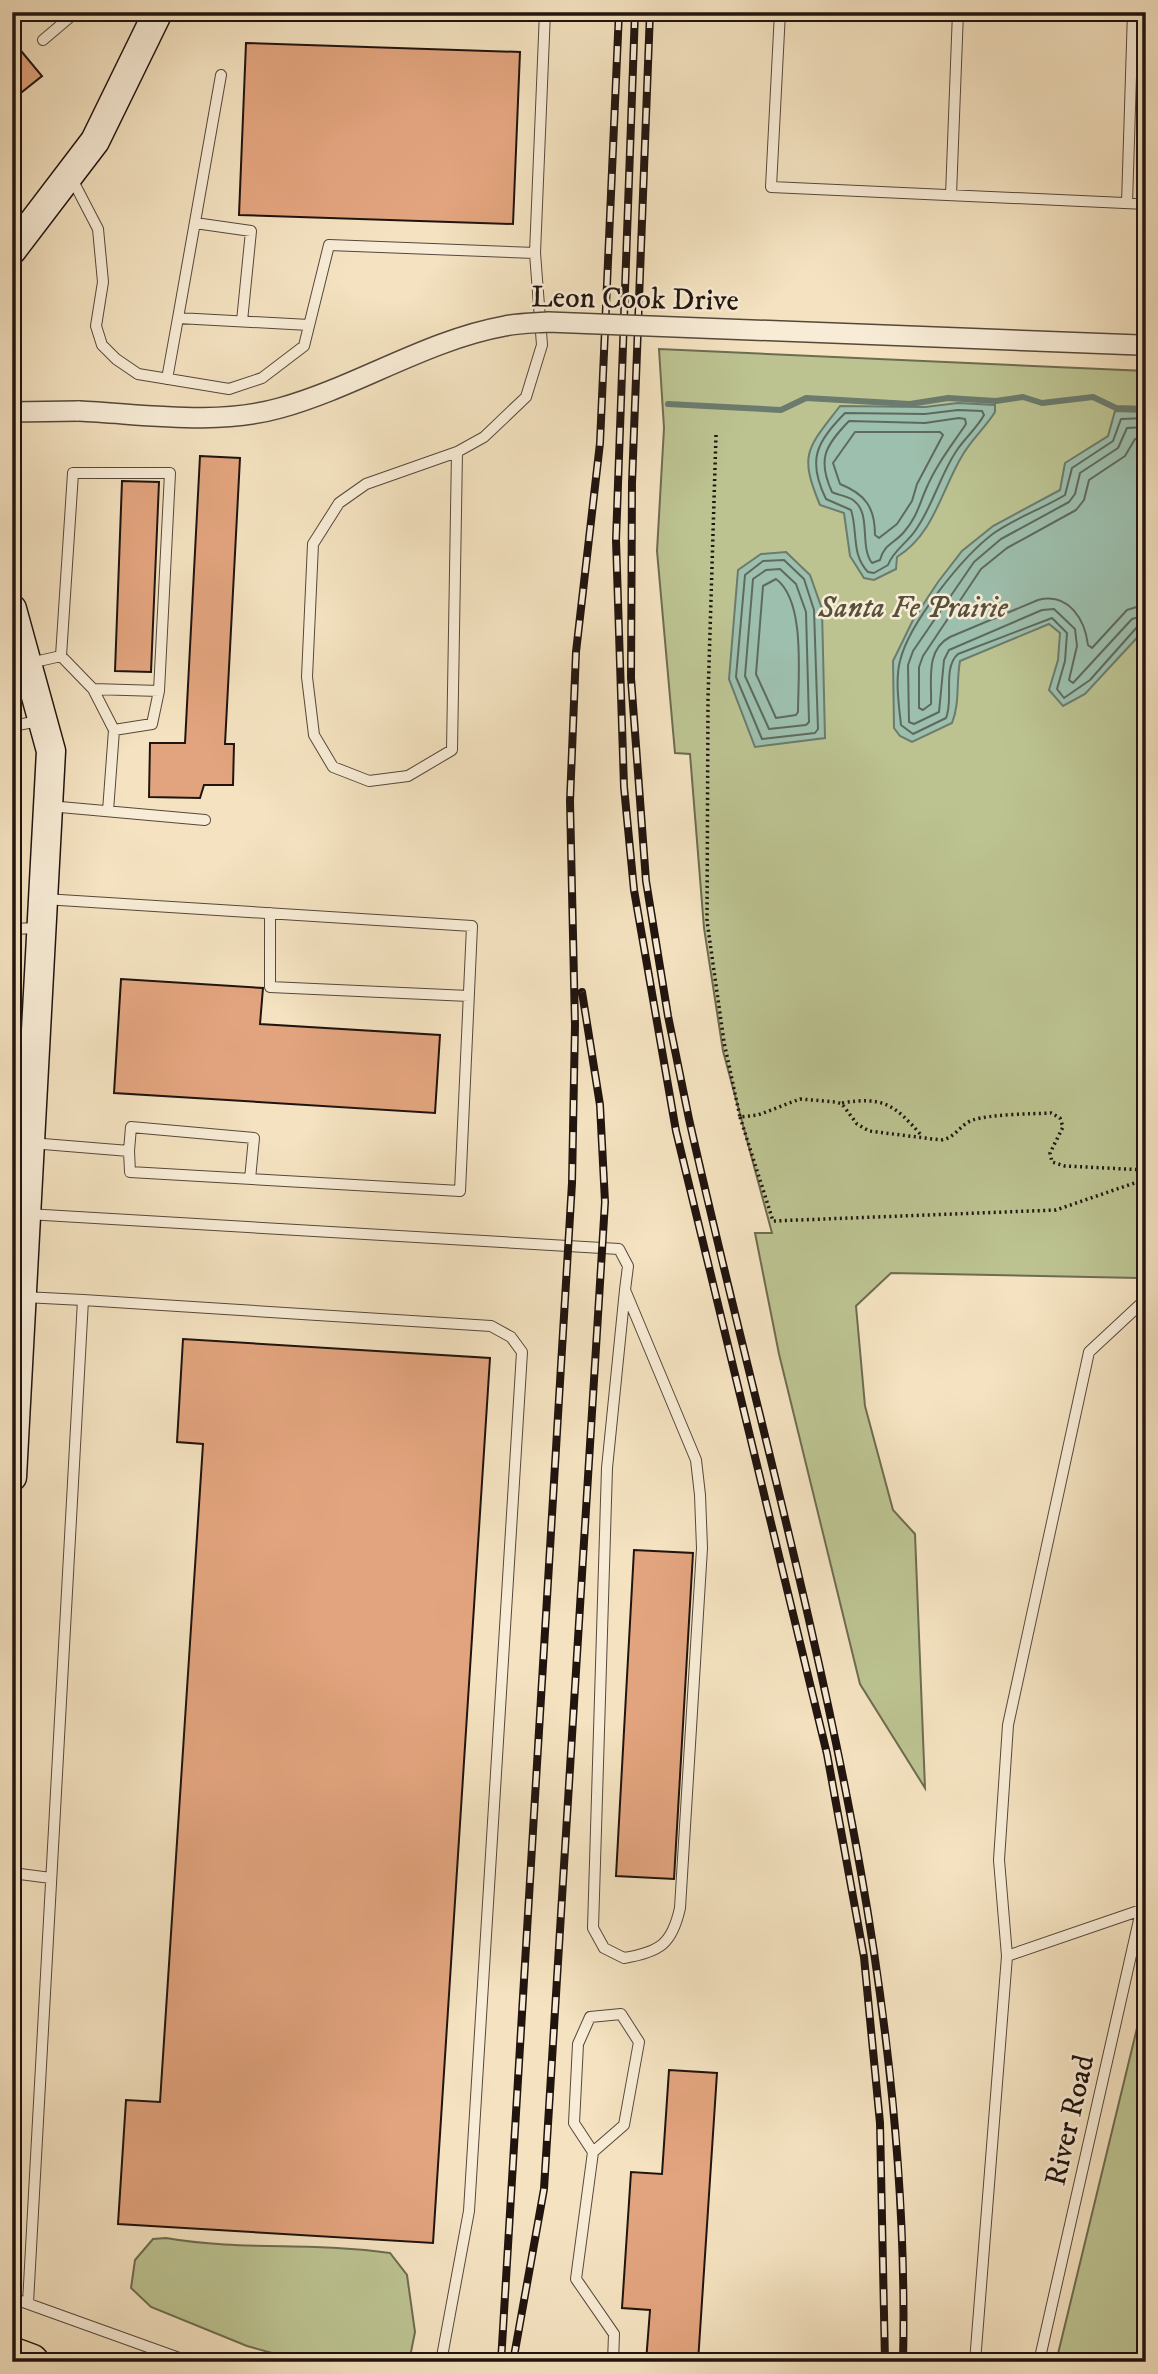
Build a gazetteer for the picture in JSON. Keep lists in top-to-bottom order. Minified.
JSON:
{"streets":{"street":["Leon Cook Drive"],"lane":["River Road"]},"parks":["Santa Fe Prairie"]}
